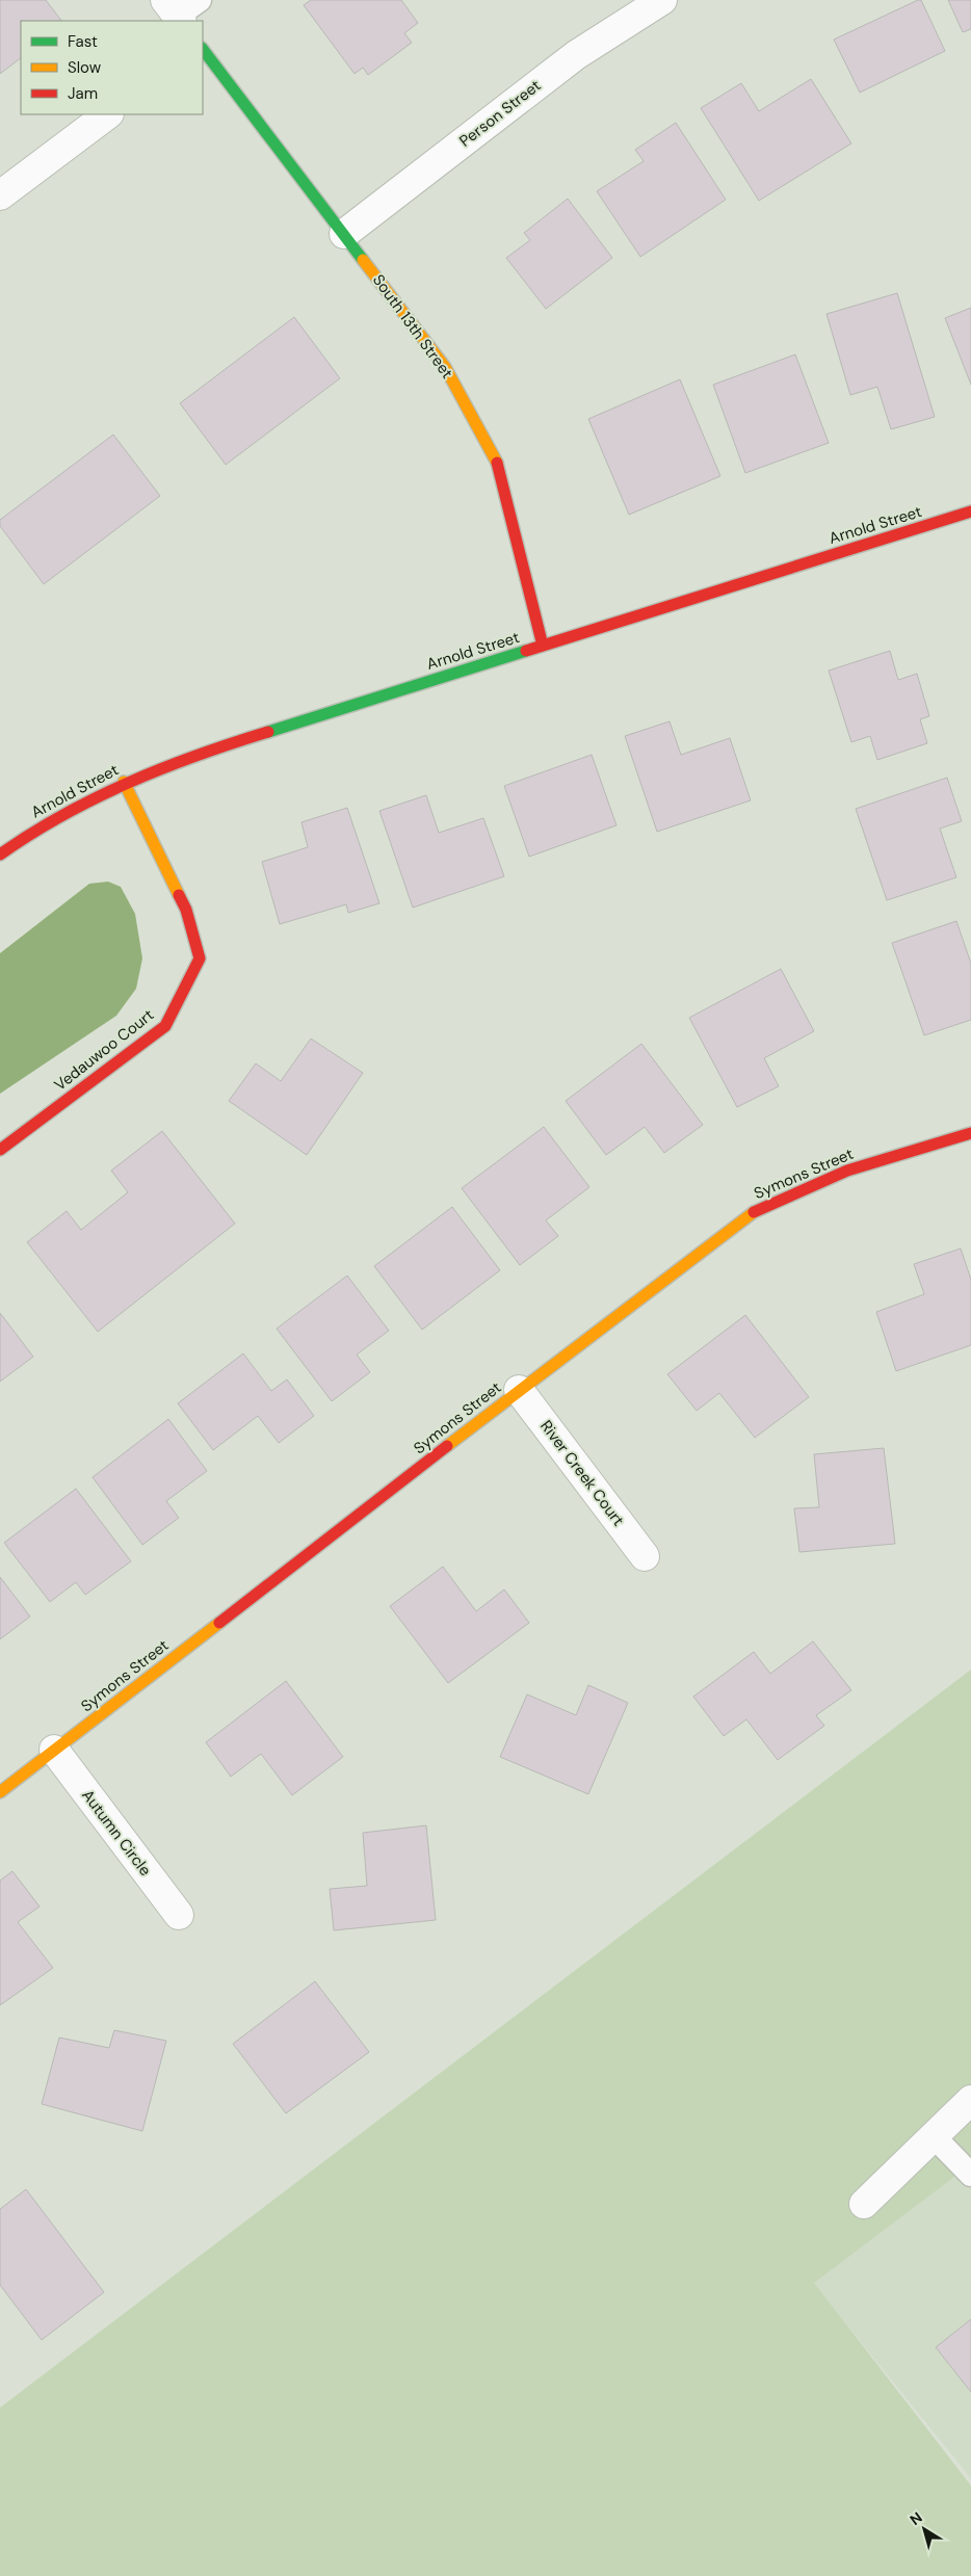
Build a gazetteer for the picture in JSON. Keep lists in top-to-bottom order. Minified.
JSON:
{"streets":{"street":["Person Street","South 13th Street","Arnold Street","Vedauwoo Court","Symons Street","River Creek Court","Autumn Circle"]},"crossings":[["Person Street","South 13th Street"],["South 13th Street","Arnold Street"],["Arnold Street","Vedauwoo Court"],["Symons Street","River Creek Court"],["Symons Street","Autumn Circle"]],"legend":["Fast","Slow","Jam"],"north":"top left"}
